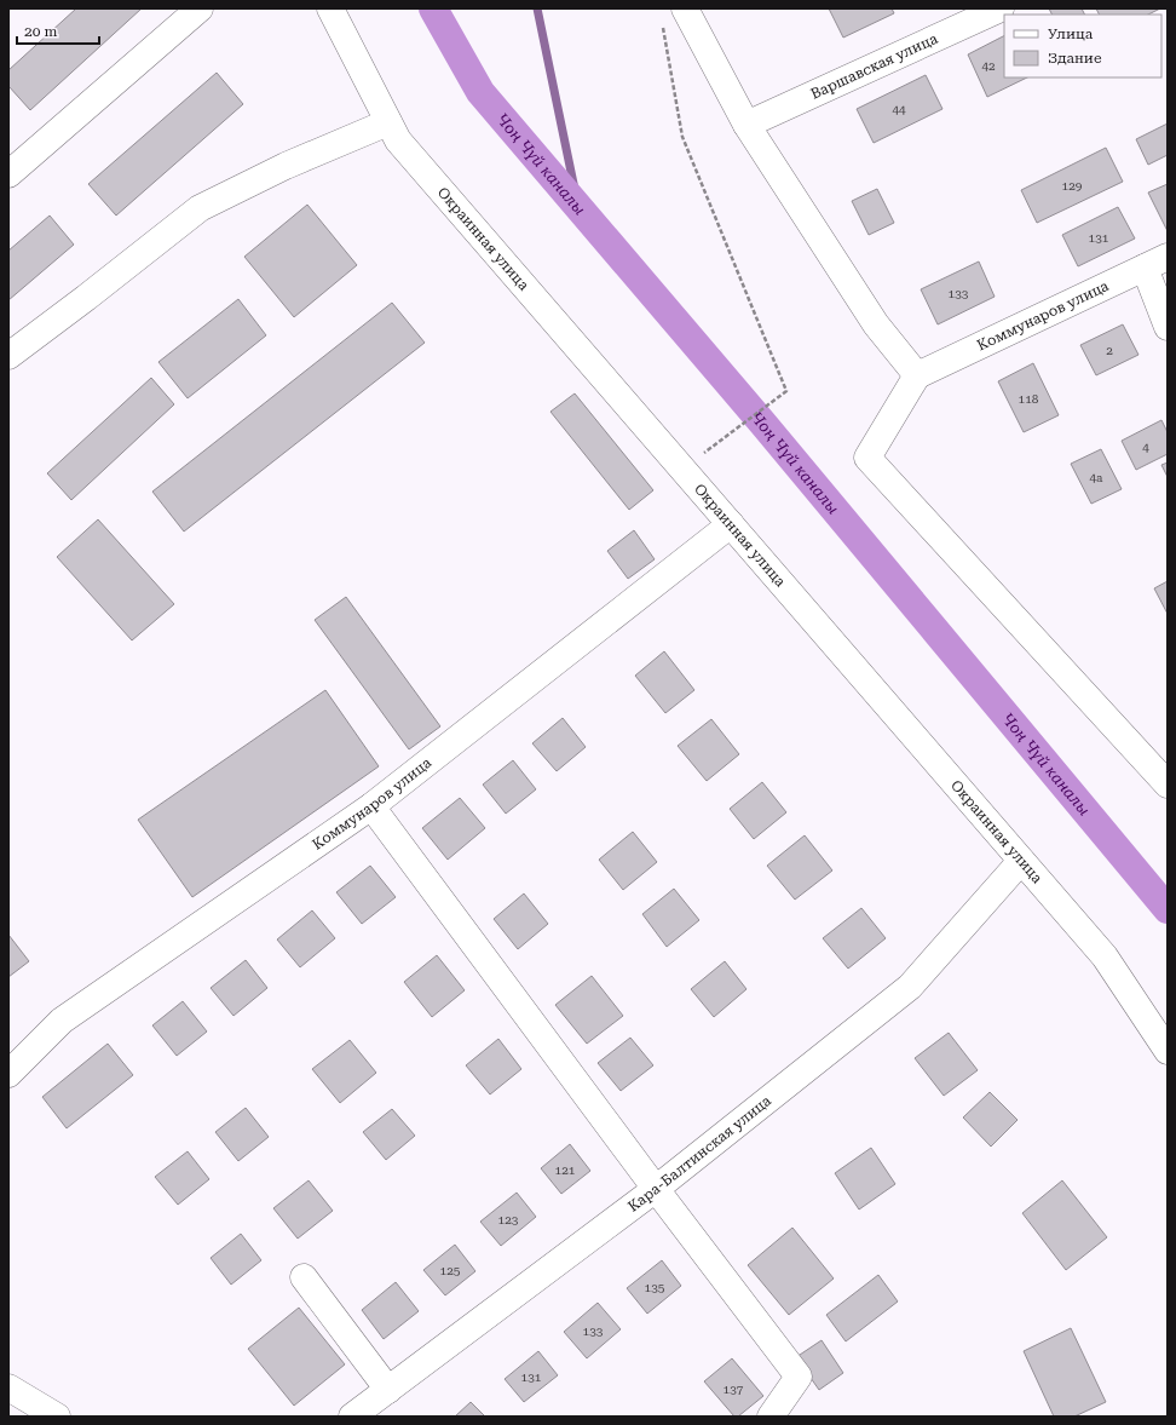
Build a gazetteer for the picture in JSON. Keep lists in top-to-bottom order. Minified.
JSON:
{"streets":{"street":["Варшавская улица","Окраинная улица","Коммунаров улица","Кара-Балтинская улица"]},"crossings":[["Окраинная улица","Коммунаров улица"],["Окраинная улица","Кара-Балтинская улица"]],"water":["Чоң Чүй каналы"],"house_numbers":["42","44","129","131","133","2","118","4","4a","121","123","125","135","133","131","137"],"legend":["Улица","Здание"],"scale_bar":"20 m"}
